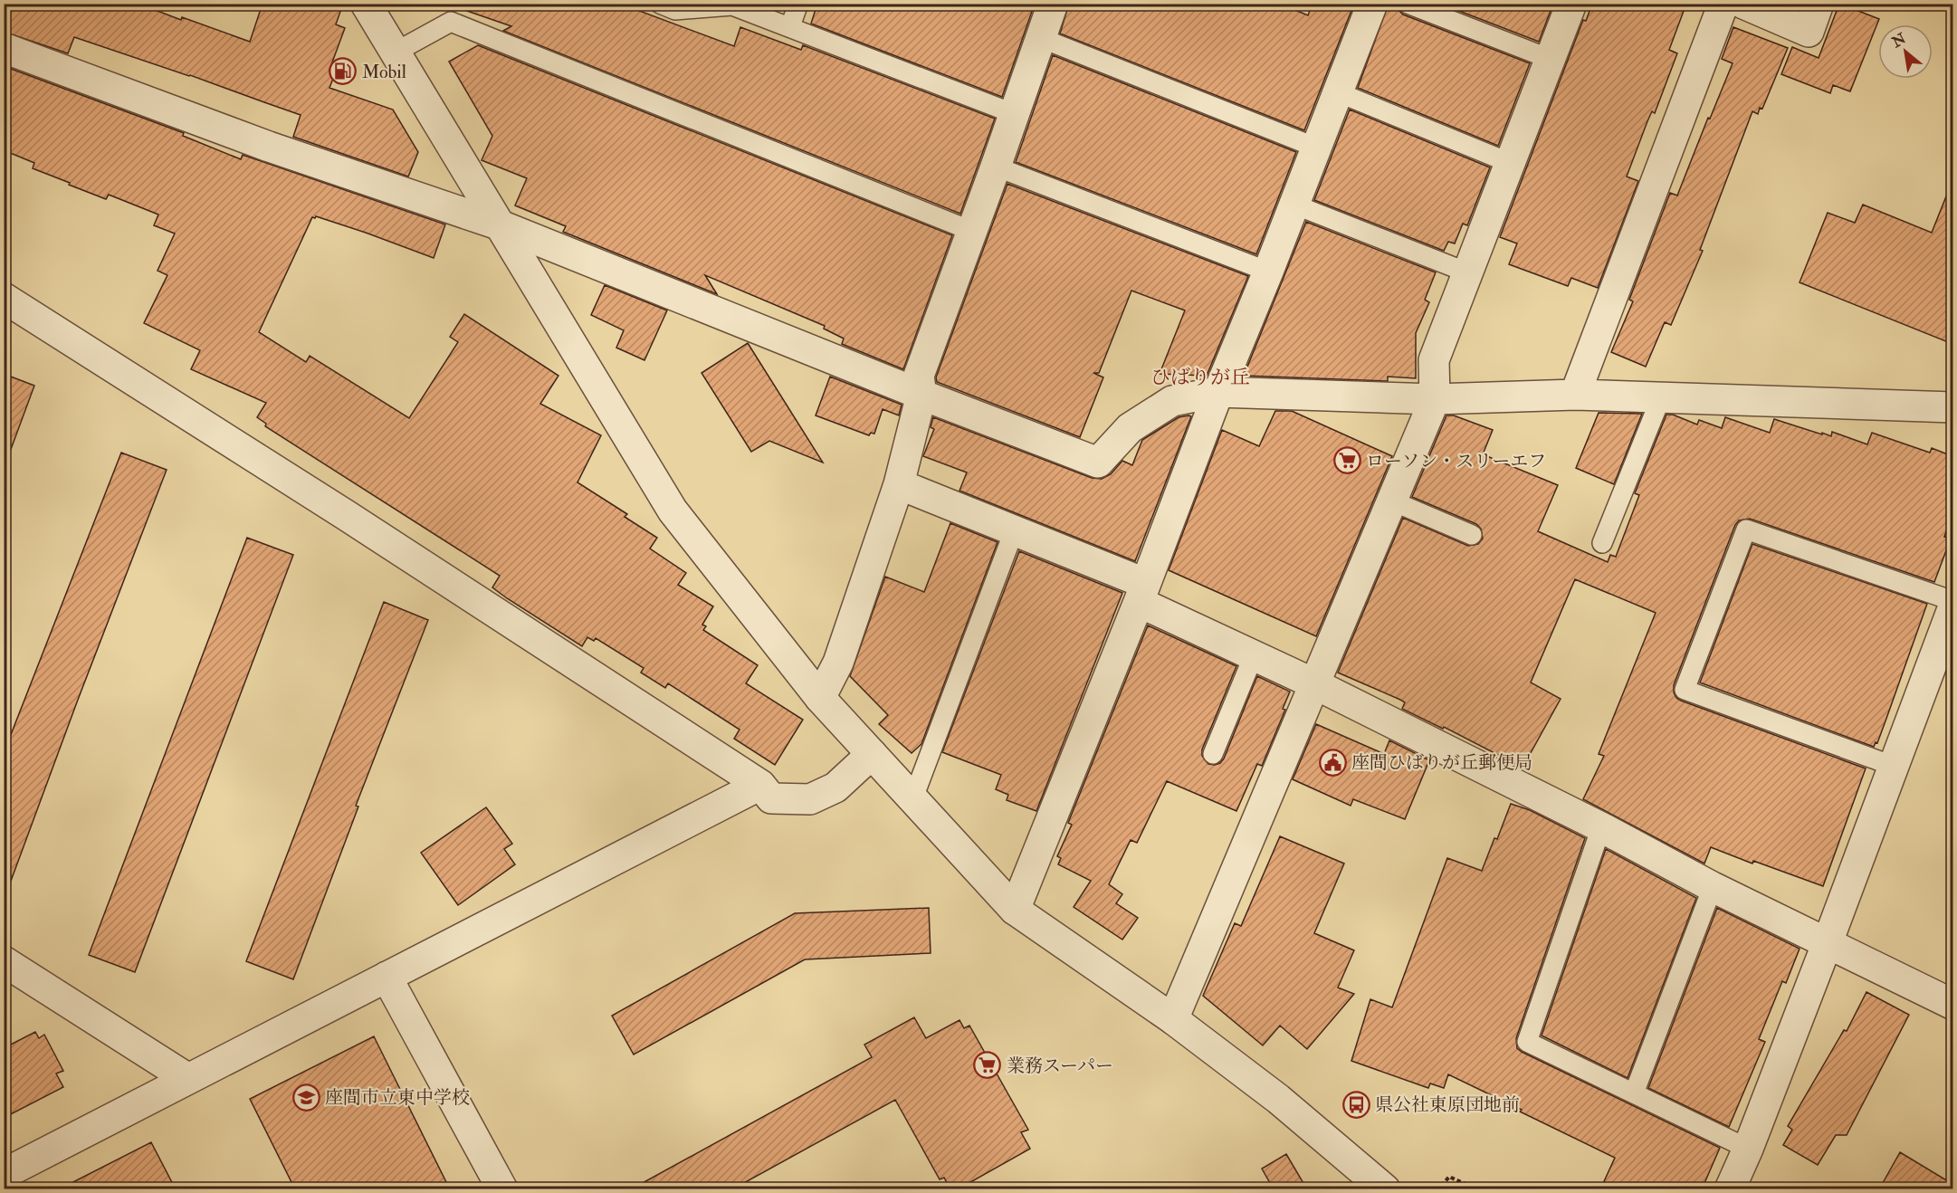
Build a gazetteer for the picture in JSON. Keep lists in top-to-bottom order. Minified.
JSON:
{"districts":["ひばりが丘"],"places":{"fuel station":["Mobil"],"supermarket":["ローソン・スリーエフ","業務スーパー"],"public building":["座間ひばりが丘郵便局"],"school or university":["座間市立東中学校"],"bus stop":["県公社東原団地前"]},"north":"top left"}
